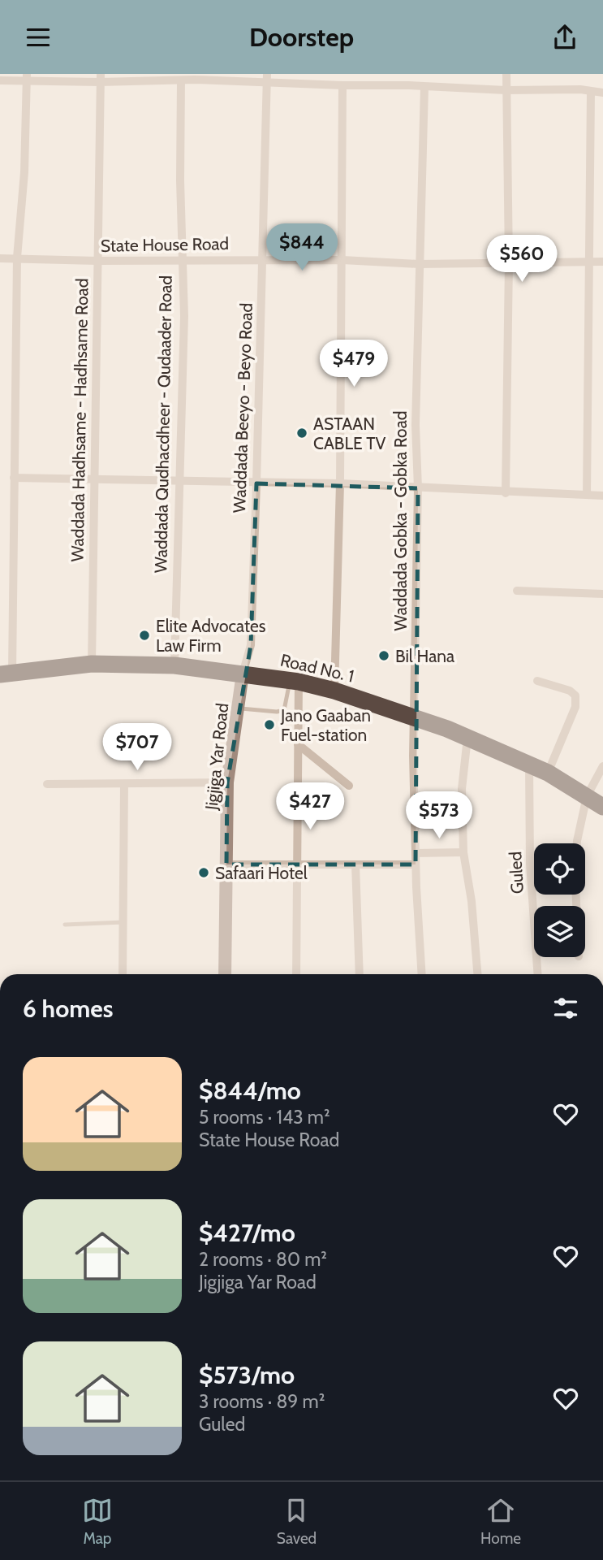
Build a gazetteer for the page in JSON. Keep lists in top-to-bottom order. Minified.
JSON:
{"streets":{"highway":["Road No. 1"],"street":["State House Road","Waddada Beeyo - Beyo Road","Waddada Hadhsame - Hadhsame Road","Waddada Qudhacdheer - Qudaader Road","Waddada Gobka - Gobka Road","Jigjiga Yar Road","Guled"]},"crossings":[["State House Road","Waddada Beeyo - Beyo Road"],["State House Road","Waddada Hadhsame - Hadhsame Road"],["State House Road","Waddada Qudhacdheer - Qudaader Road"],["State House Road","Waddada Gobka - Gobka Road"],["Waddada Beeyo - Beyo Road","Road No. 1"],["Waddada Beeyo - Beyo Road","Jigjiga Yar Road"],["Waddada Hadhsame - Hadhsame Road","Road No. 1"],["Waddada Qudhacdheer - Qudaader Road","Road No. 1"],["Waddada Gobka - Gobka Road","Road No. 1"],["Road No. 1","Jigjiga Yar Road"],["Road No. 1","Guled"]],"places":["ASTAAN CABLE TV","Elite Advocates Law Firm","Bil Hana","Jano Gaaban Fuel-station","Safaari Hotel"],"page":{"header":"Doorstep","price":["$844","$560","$479","$707","$427","$573"],"heading":"6 homes","list":[{"name":"$844/mo","note":"5 rooms · 143 m² · State House Road"},{"name":"$427/mo","note":"2 rooms · 80 m² · Jigjiga Yar Road"},{"name":"$573/mo","note":"3 rooms · 89 m² · Guled"}],"tabs":["Map","Saved","Home"]}}
